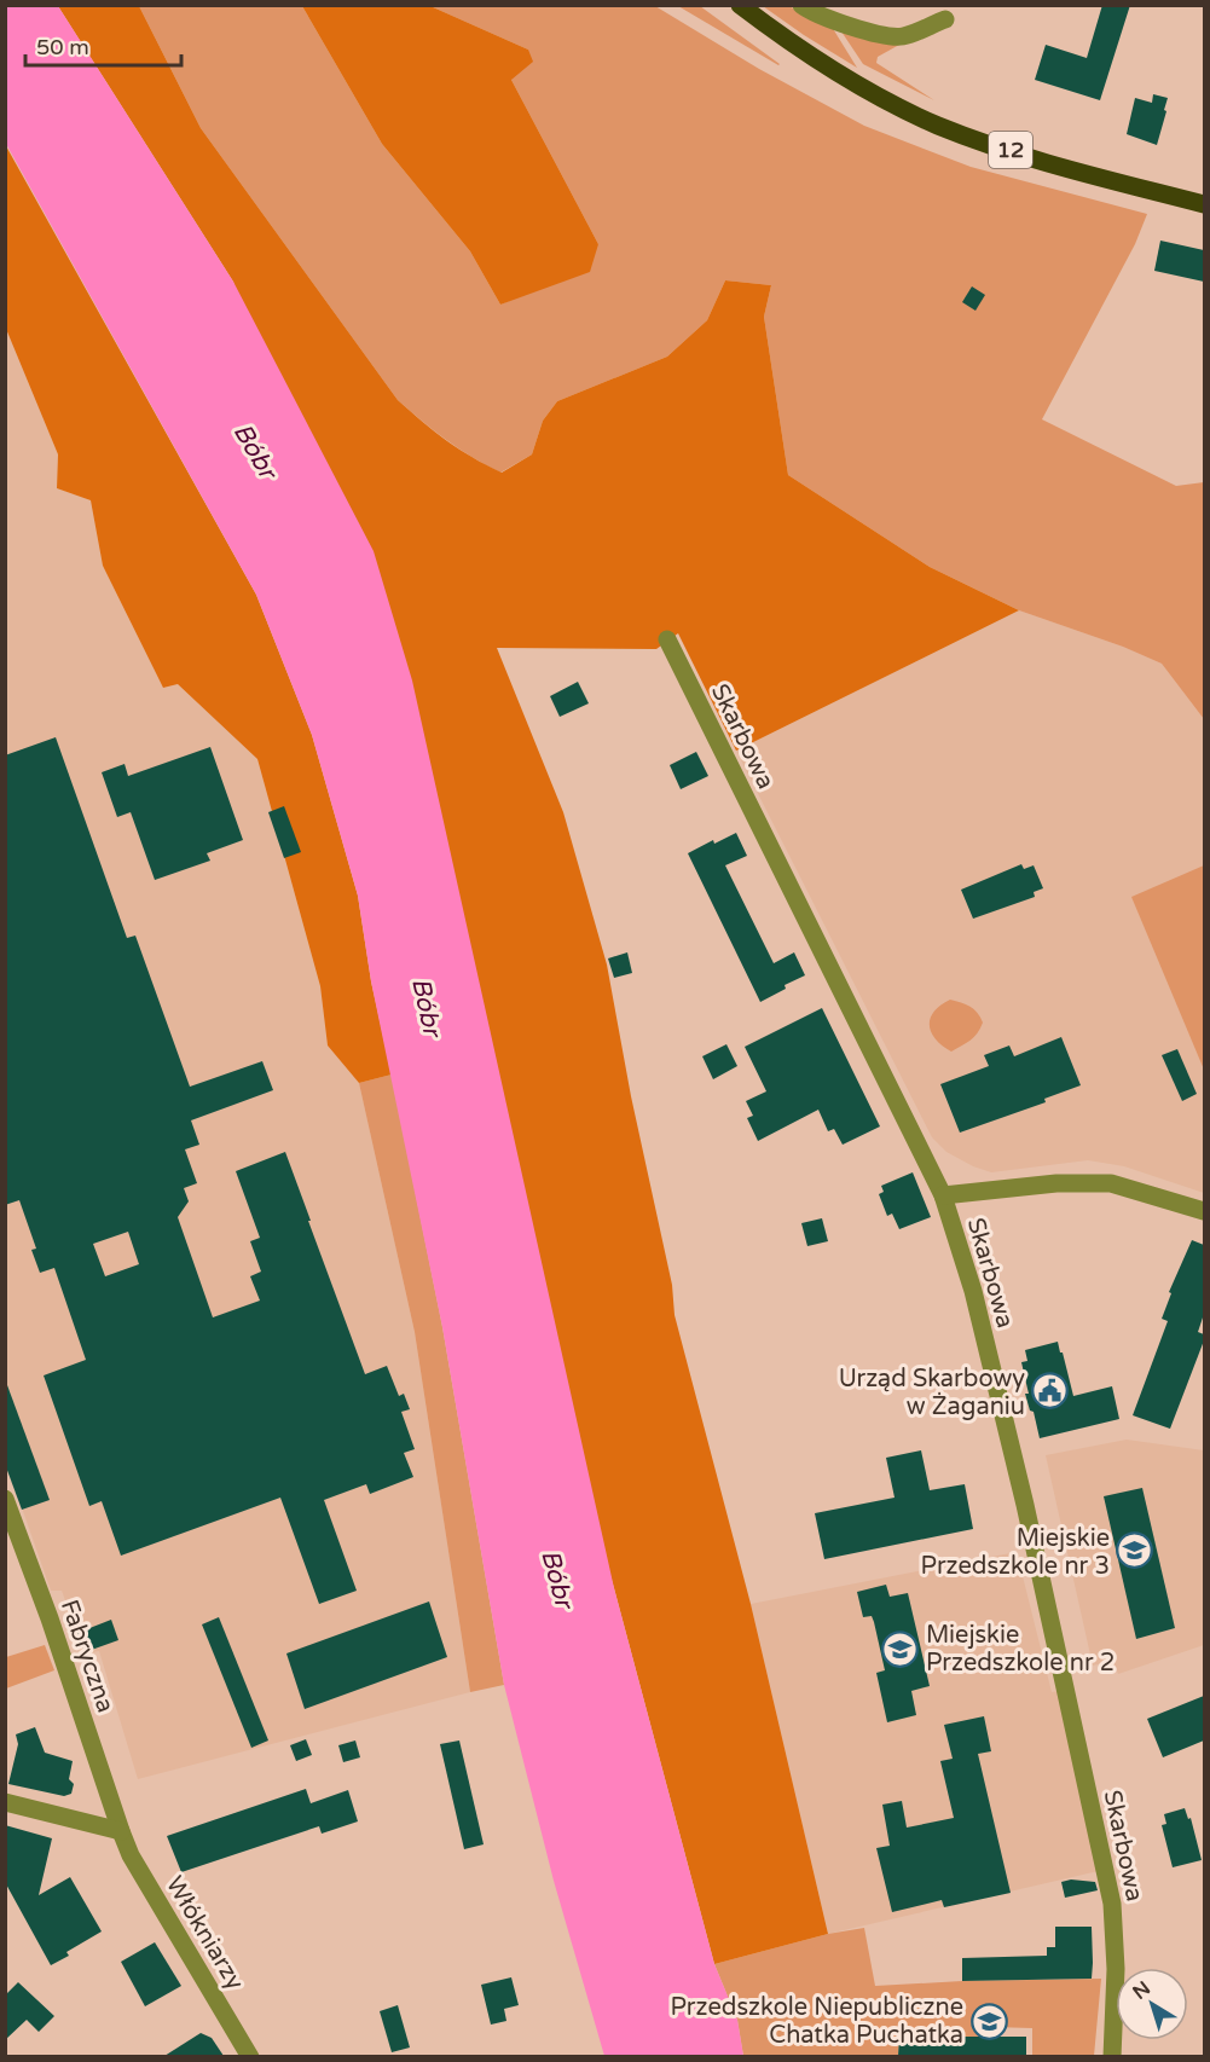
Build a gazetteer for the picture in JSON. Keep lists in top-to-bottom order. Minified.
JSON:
{"streets":{"main road":["12"],"street":["Skarbowa","Fabryczna","Włókniarzy"]},"crossings":[["Fabryczna","Włókniarzy"]],"water":["Bóbr"],"places":{"public building":["Urząd Skarbowy w Żaganiu"],"school or university":["Miejskie Przedszkole nr 3","Miejskie Przedszkole nr 2","Przedszkole Niepubliczne Chatka Puchatka"]},"scale_bar":"50 m","north":"top left"}
